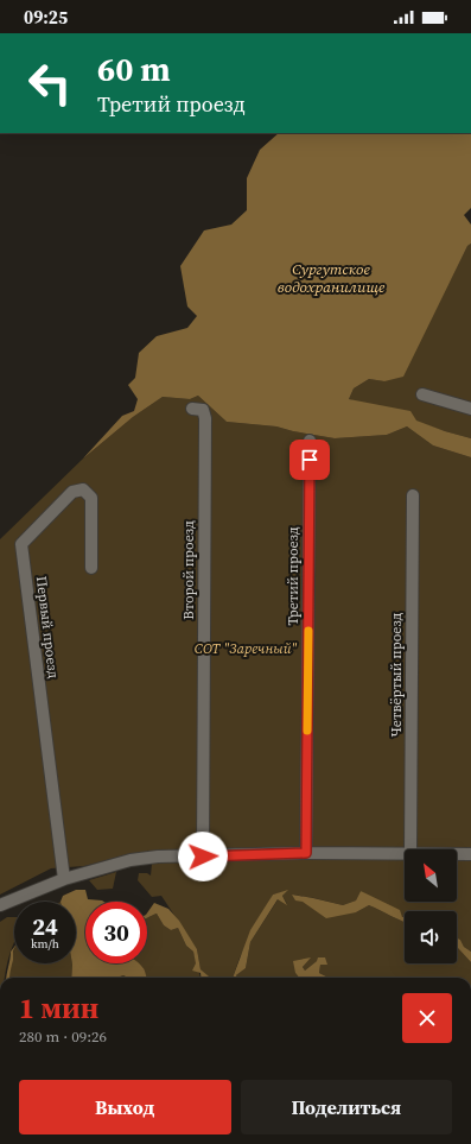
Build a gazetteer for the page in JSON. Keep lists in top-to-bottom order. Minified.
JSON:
{"streets":{"street":["Второй проезд","Третий проезд","Первый проезд","Четвёртый проезд"]},"water":["Сургутское водохранилище"],"parks":["СОТ \"Заречный\""],"north":"top left","page":{"status":"09:25","turn":["60 m","Третий проезд"],"speed":"24 km/h","limit":"30","heading":["1 мин","280 m · 09:26"],"buttons":["Выход","Поделиться"]}}
